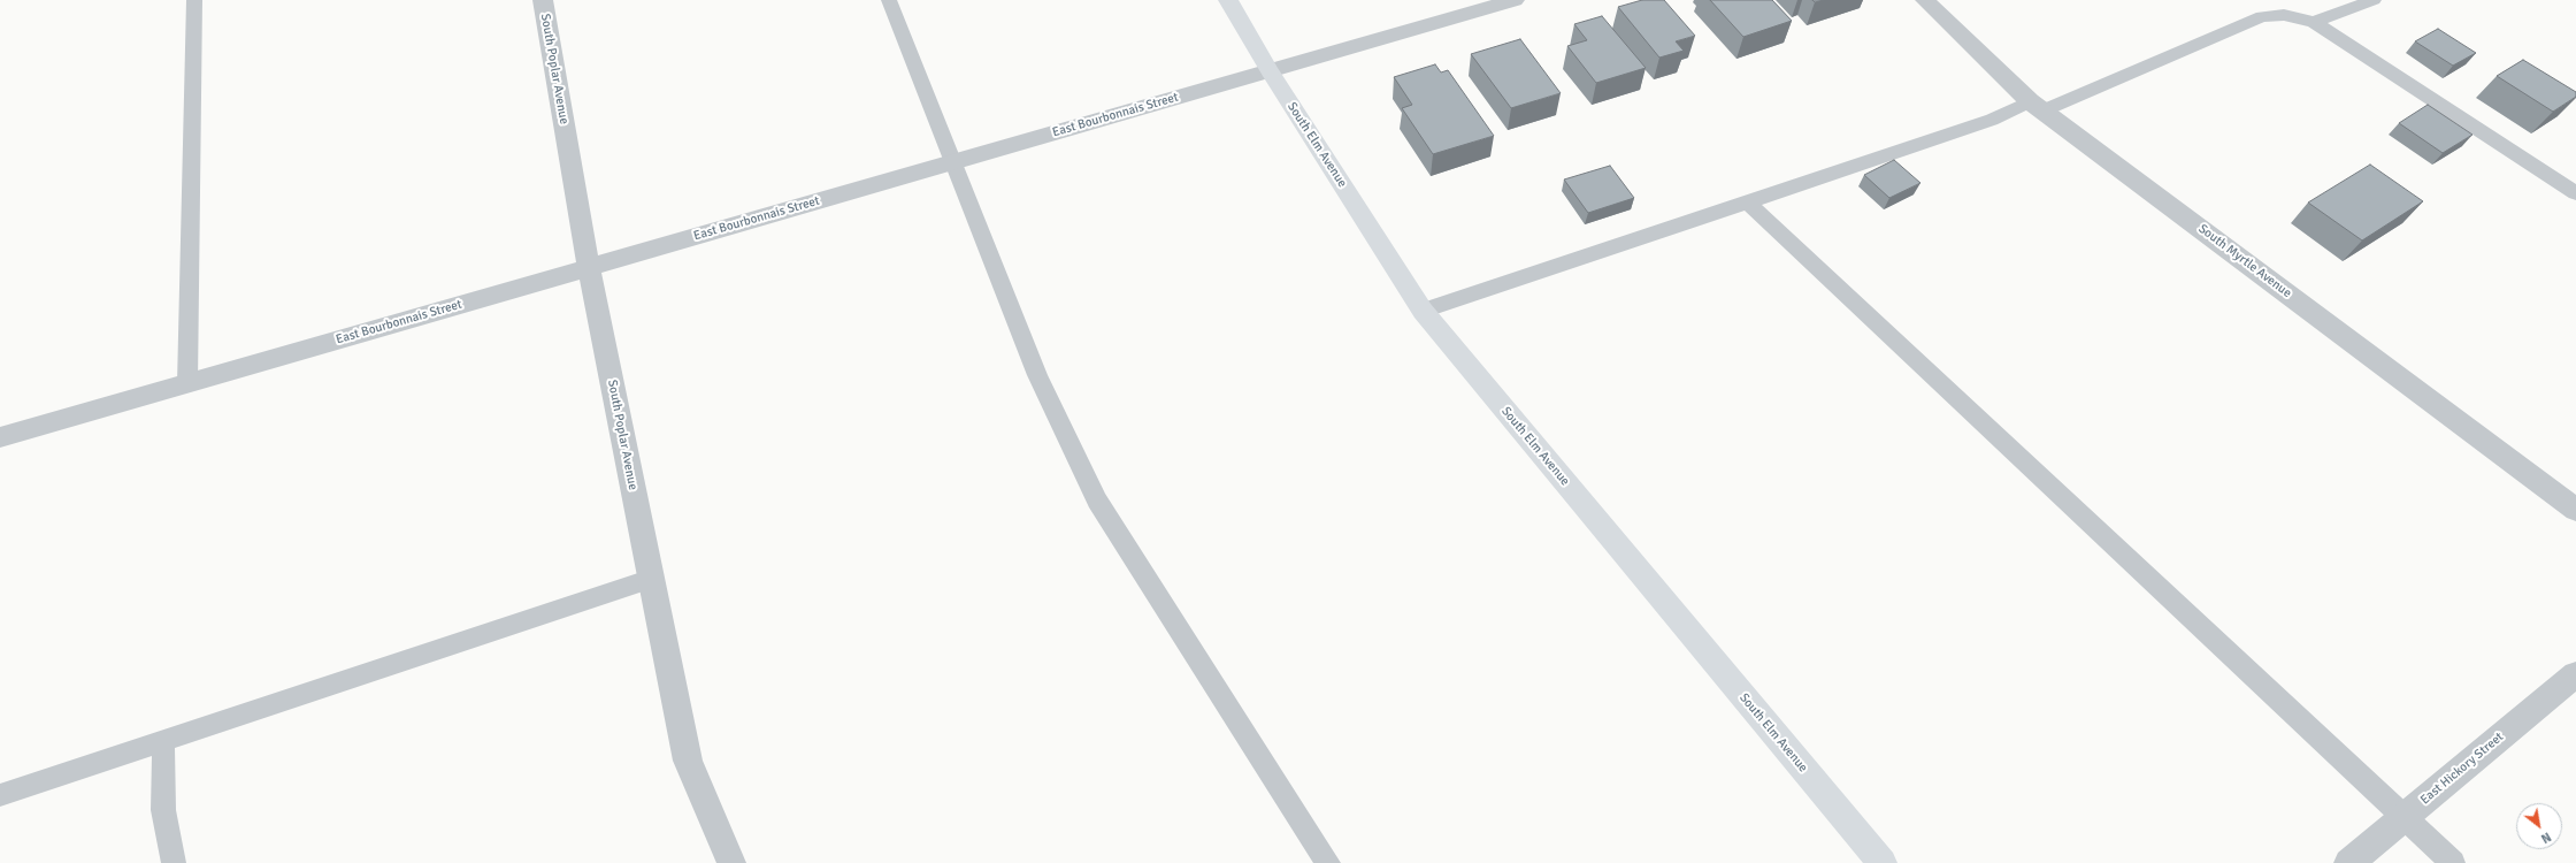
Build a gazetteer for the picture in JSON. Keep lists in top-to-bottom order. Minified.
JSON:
{"streets":{"street":["South Poplar Avenue","East Bourbonnais Street","South Elm Avenue","South Myrtle Avenue","East Hickory Street"]},"crossings":[["South Poplar Avenue","East Bourbonnais Street"],["East Bourbonnais Street","South Elm Avenue"]],"north":"bottom right"}
